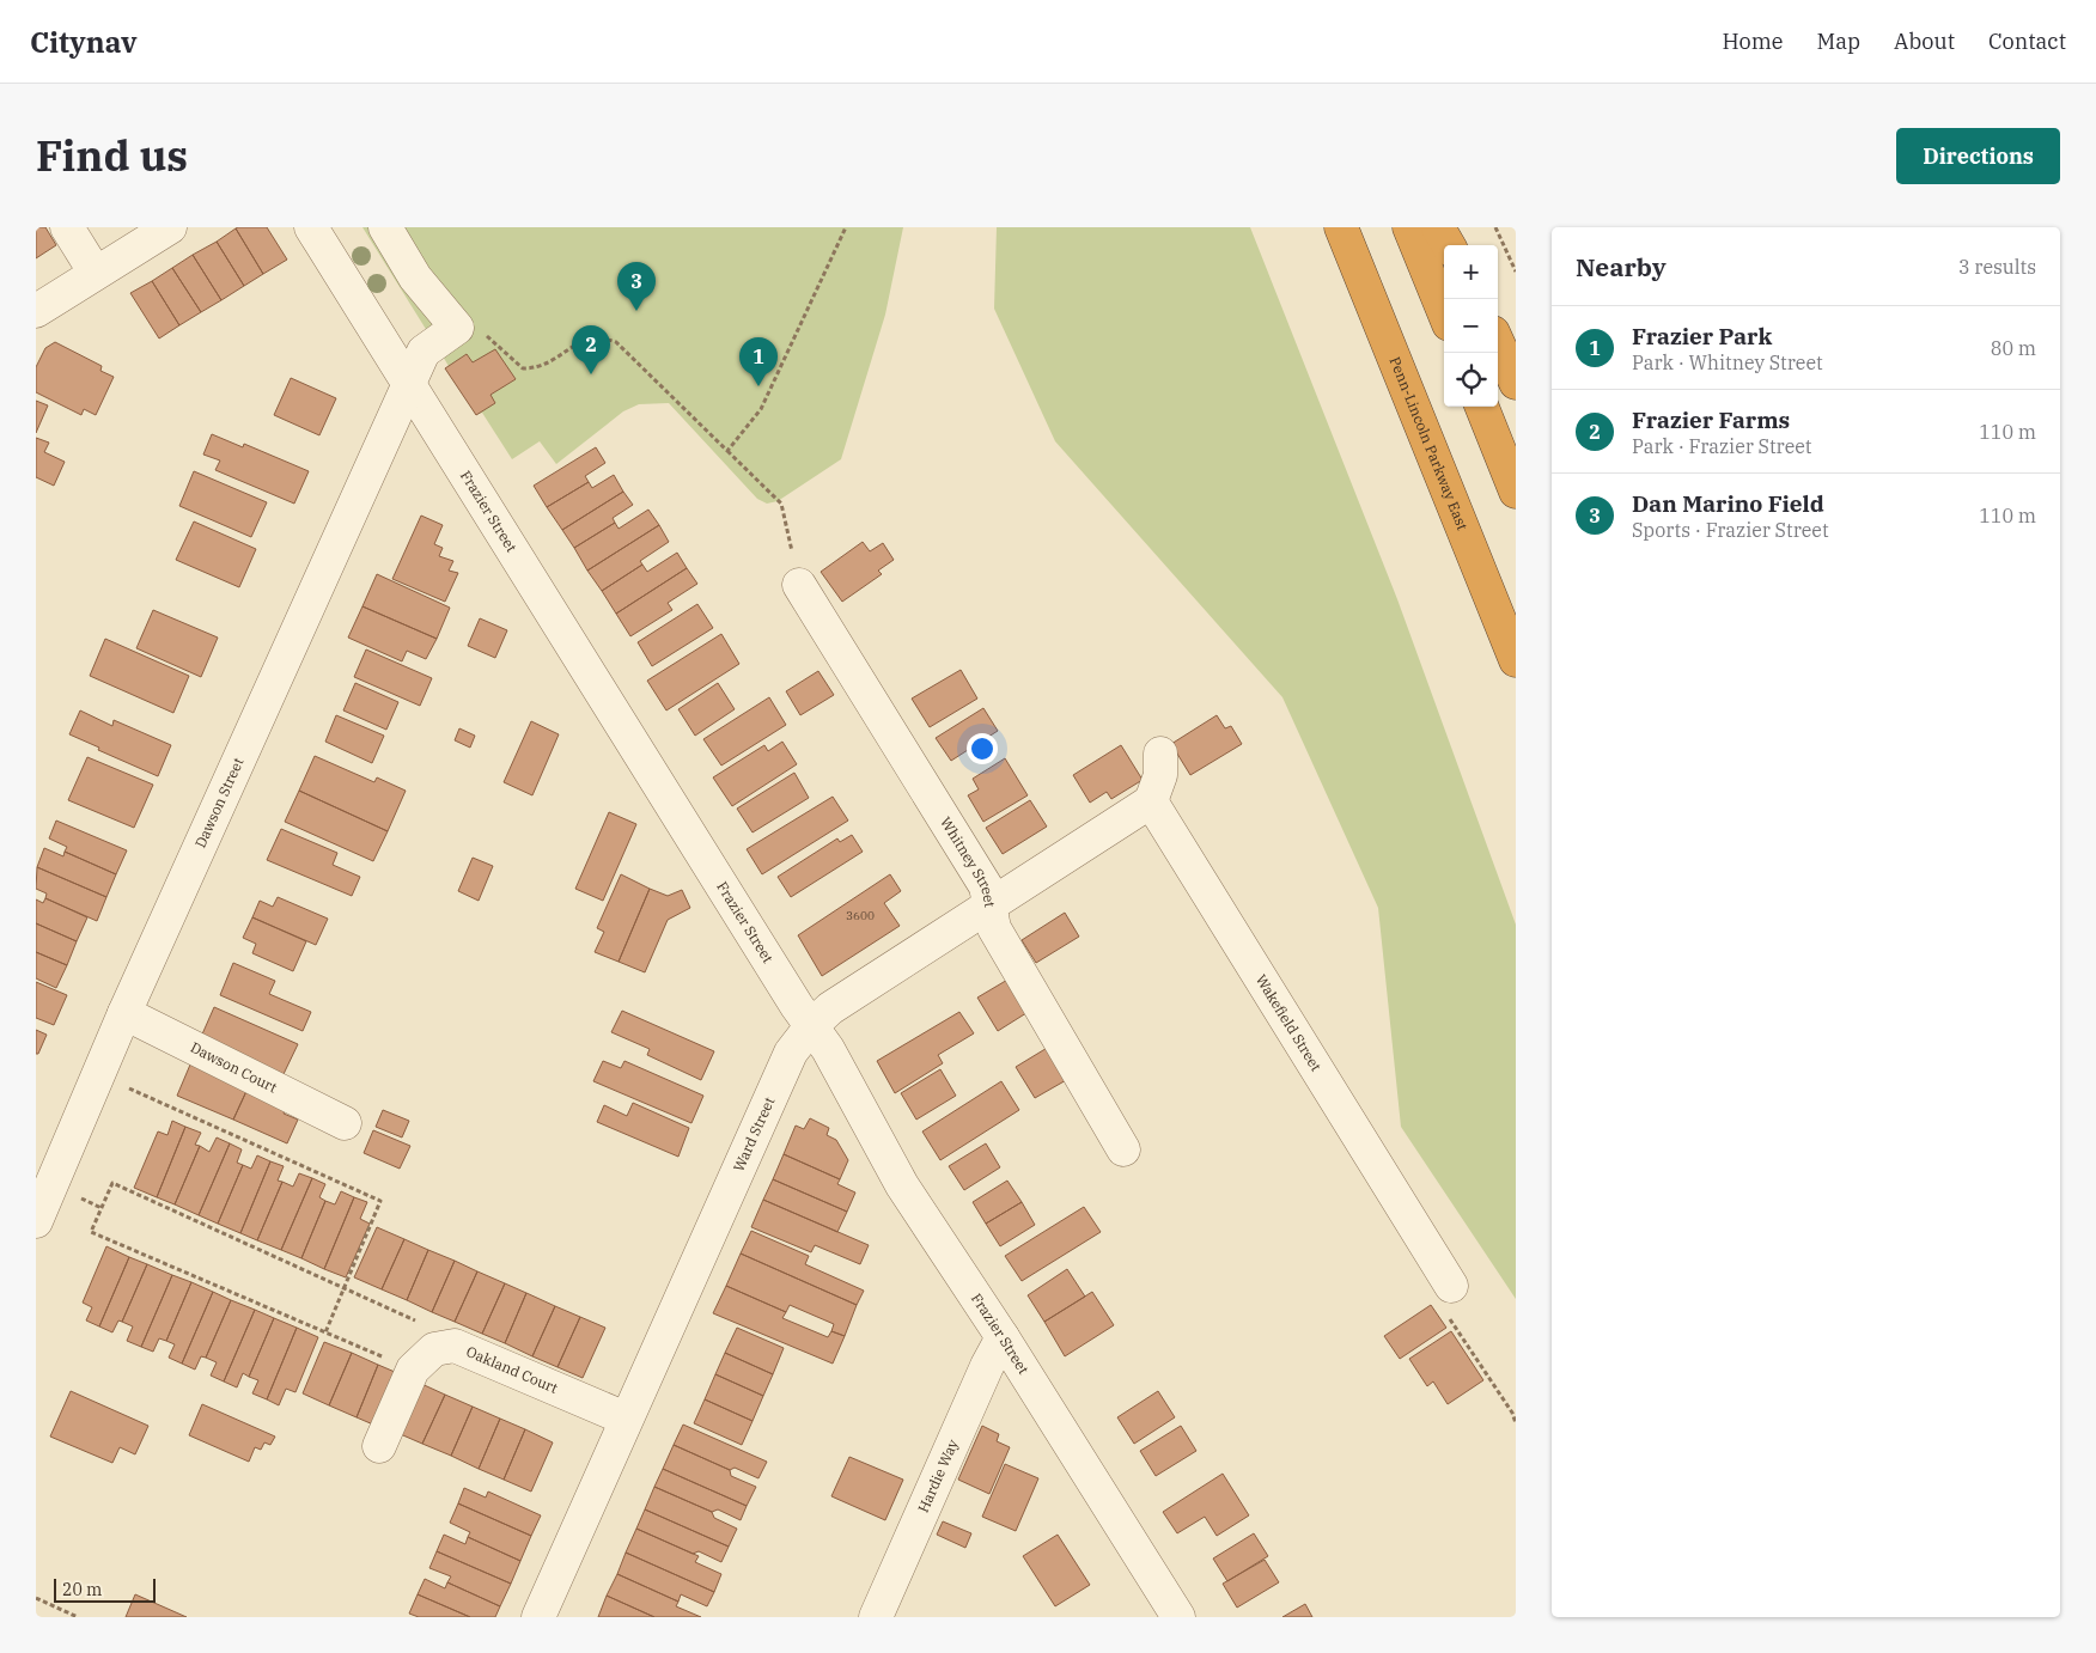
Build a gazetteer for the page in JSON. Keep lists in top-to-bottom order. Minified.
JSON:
{"streets":{"highway":["Penn-Lincoln Parkway East"],"street":["Frazier Street","Dawson Street","Whitney Street","Wakefield Street","Dawson Court","Ward Street","Oakland Court","Hardie Way"]},"crossings":[["Frazier Street","Dawson Street"],["Frazier Street","Ward Street"],["Frazier Street","Hardie Way"],["Dawson Street","Dawson Court"],["Whitney Street","Ward Street"],["Wakefield Street","Ward Street"],["Ward Street","Oakland Court"]],"house_numbers":["3600"],"scale_bar":"20 m","page":{"header":"Citynav","nav":["Home","Map","About","Contact"],"title":"Find us","buttons":"Directions","heading":["Nearby","3 results"],"map_buttons":["+","−"],"pins":["3","2","1"],"list":[{"mark":"1","name":"Frazier Park","note":"Park · Whitney Street","value":"80 m"},{"mark":"2","name":"Frazier Farms","note":"Park · Frazier Street","value":"110 m"},{"mark":"3","name":"Dan Marino Field","note":"Sports · Frazier Street","value":"110 m"}],"scale":"20 m"}}
